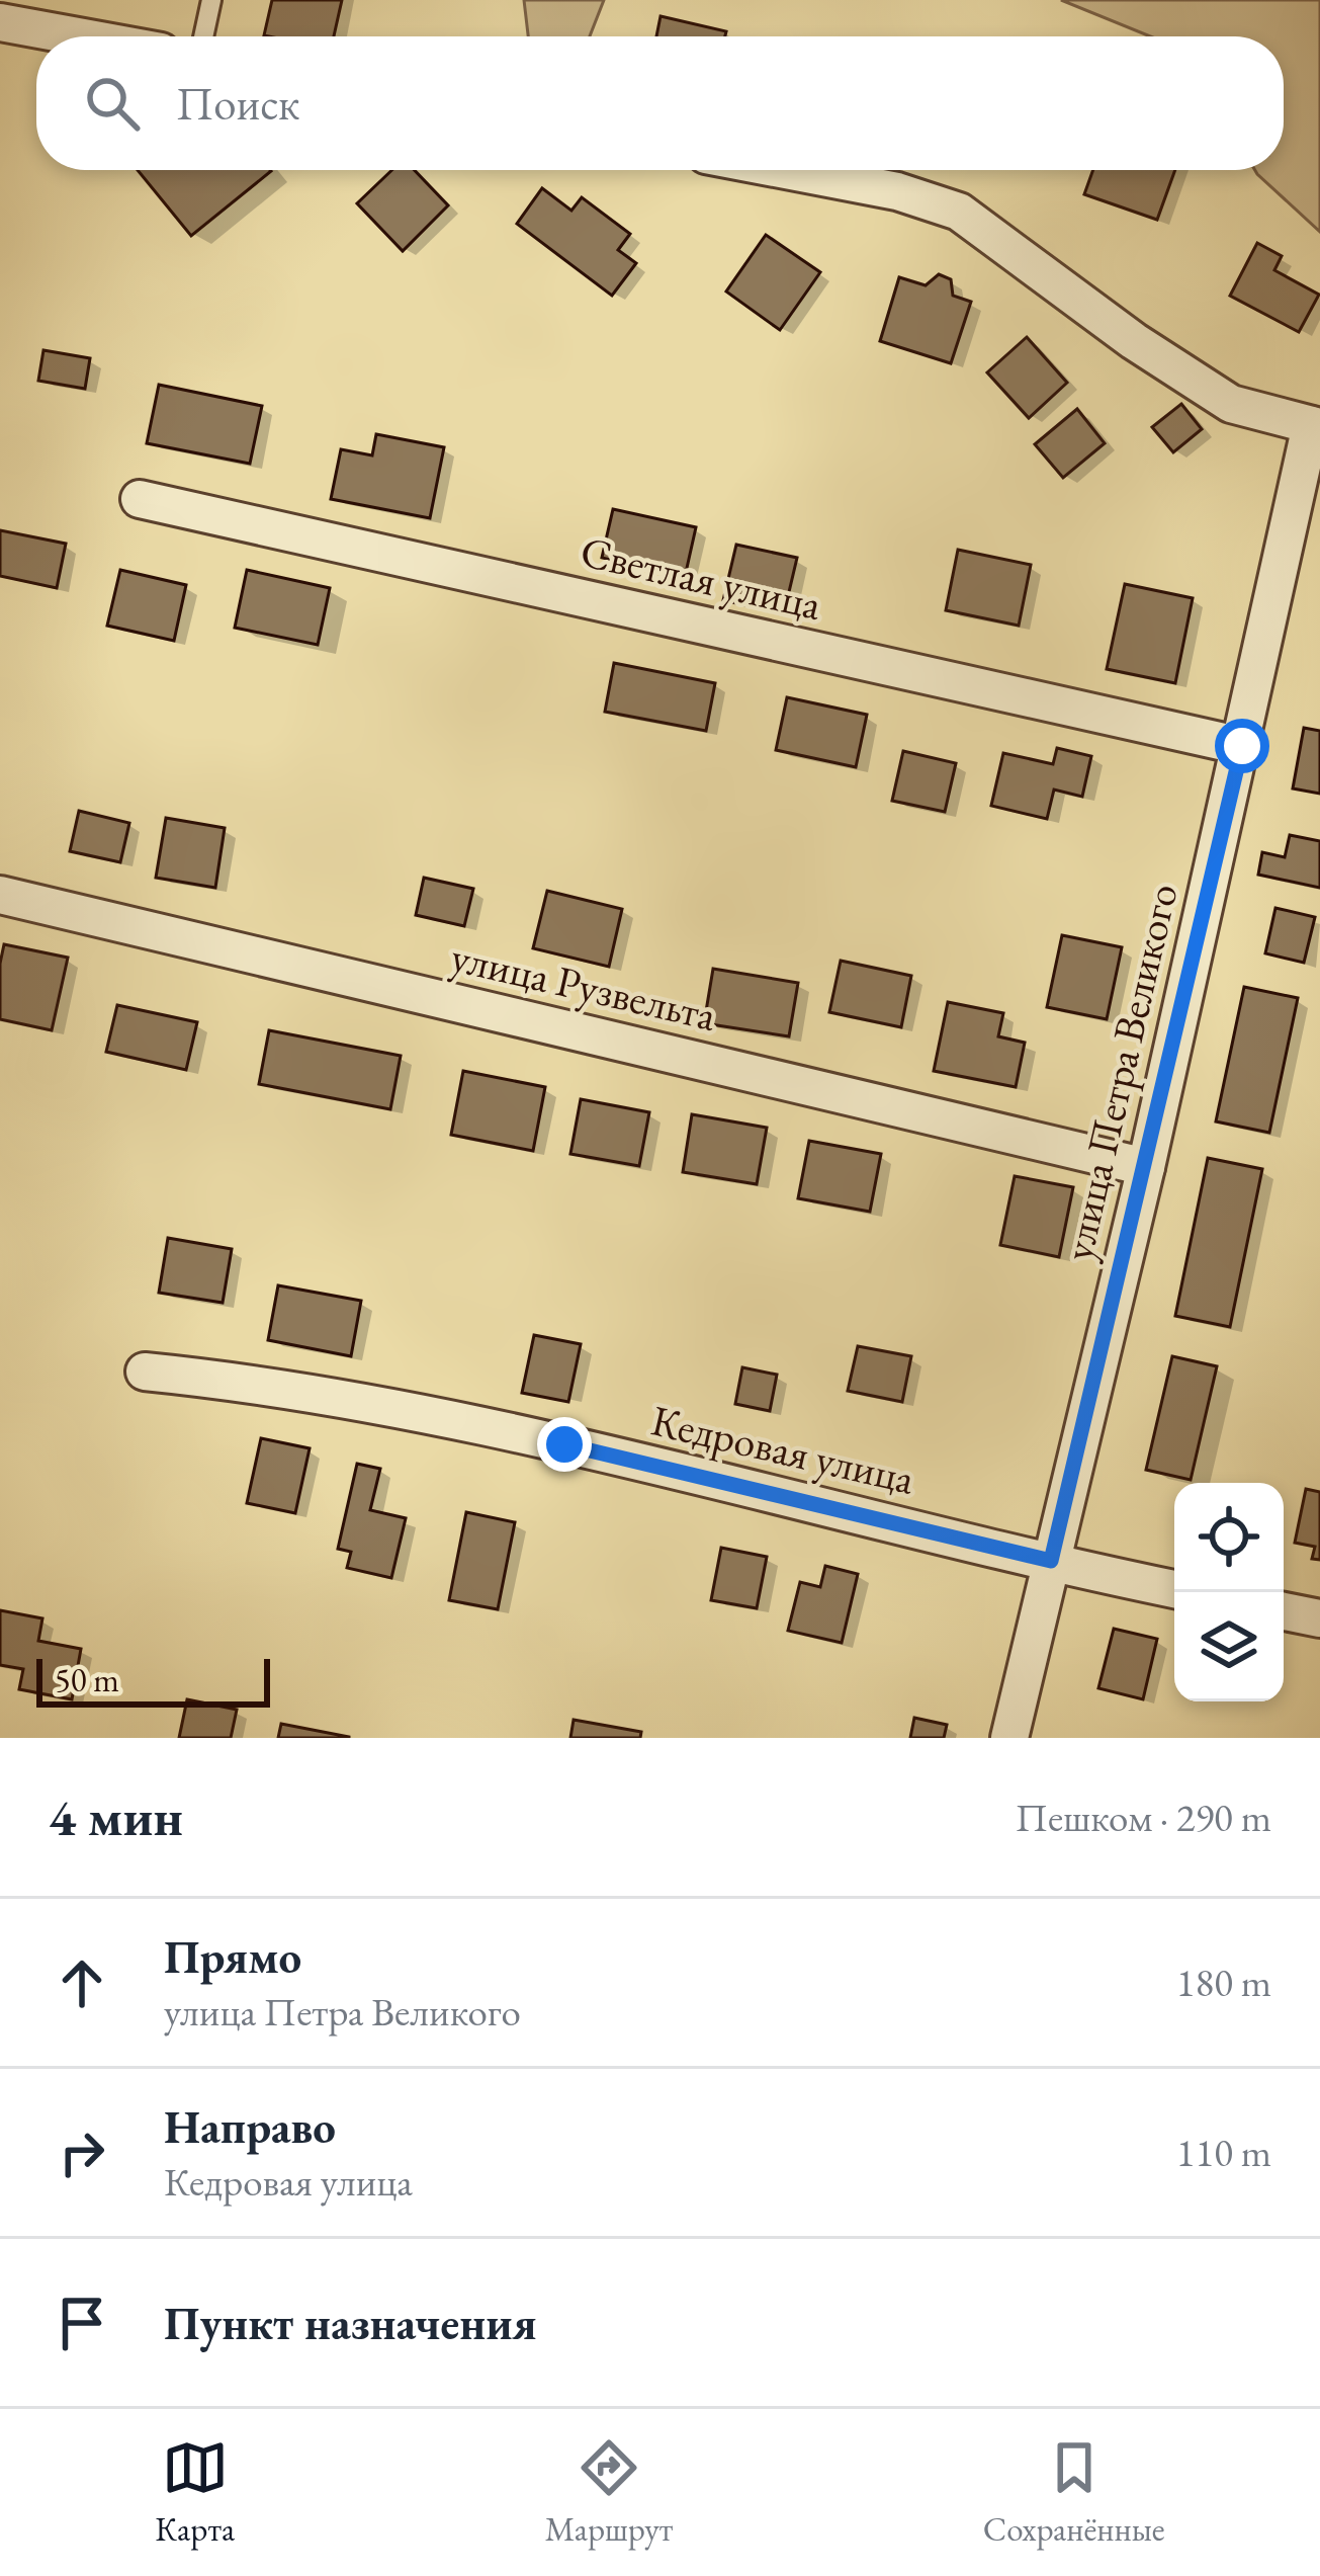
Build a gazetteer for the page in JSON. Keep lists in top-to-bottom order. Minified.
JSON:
{"streets":{"street":["Светлая улица","улица Рузвельта","улица Петра Великого","Кедровая улица"]},"crossings":[["Светлая улица","улица Петра Великого"],["улица Рузвельта","улица Петра Великого"],["улица Петра Великого","Кедровая улица"]],"scale_bar":"50 m","page":{"search":"Поиск","scale":"50 m","heading":["4 мин","Пешком · 290 m"],"list":[["Прямо","улица Петра Великого","180 m"],["Направо","Кедровая улица","110 m"],"Пункт назначения"],"nav":["Карта","Маршрут","Сохранённые"]}}
